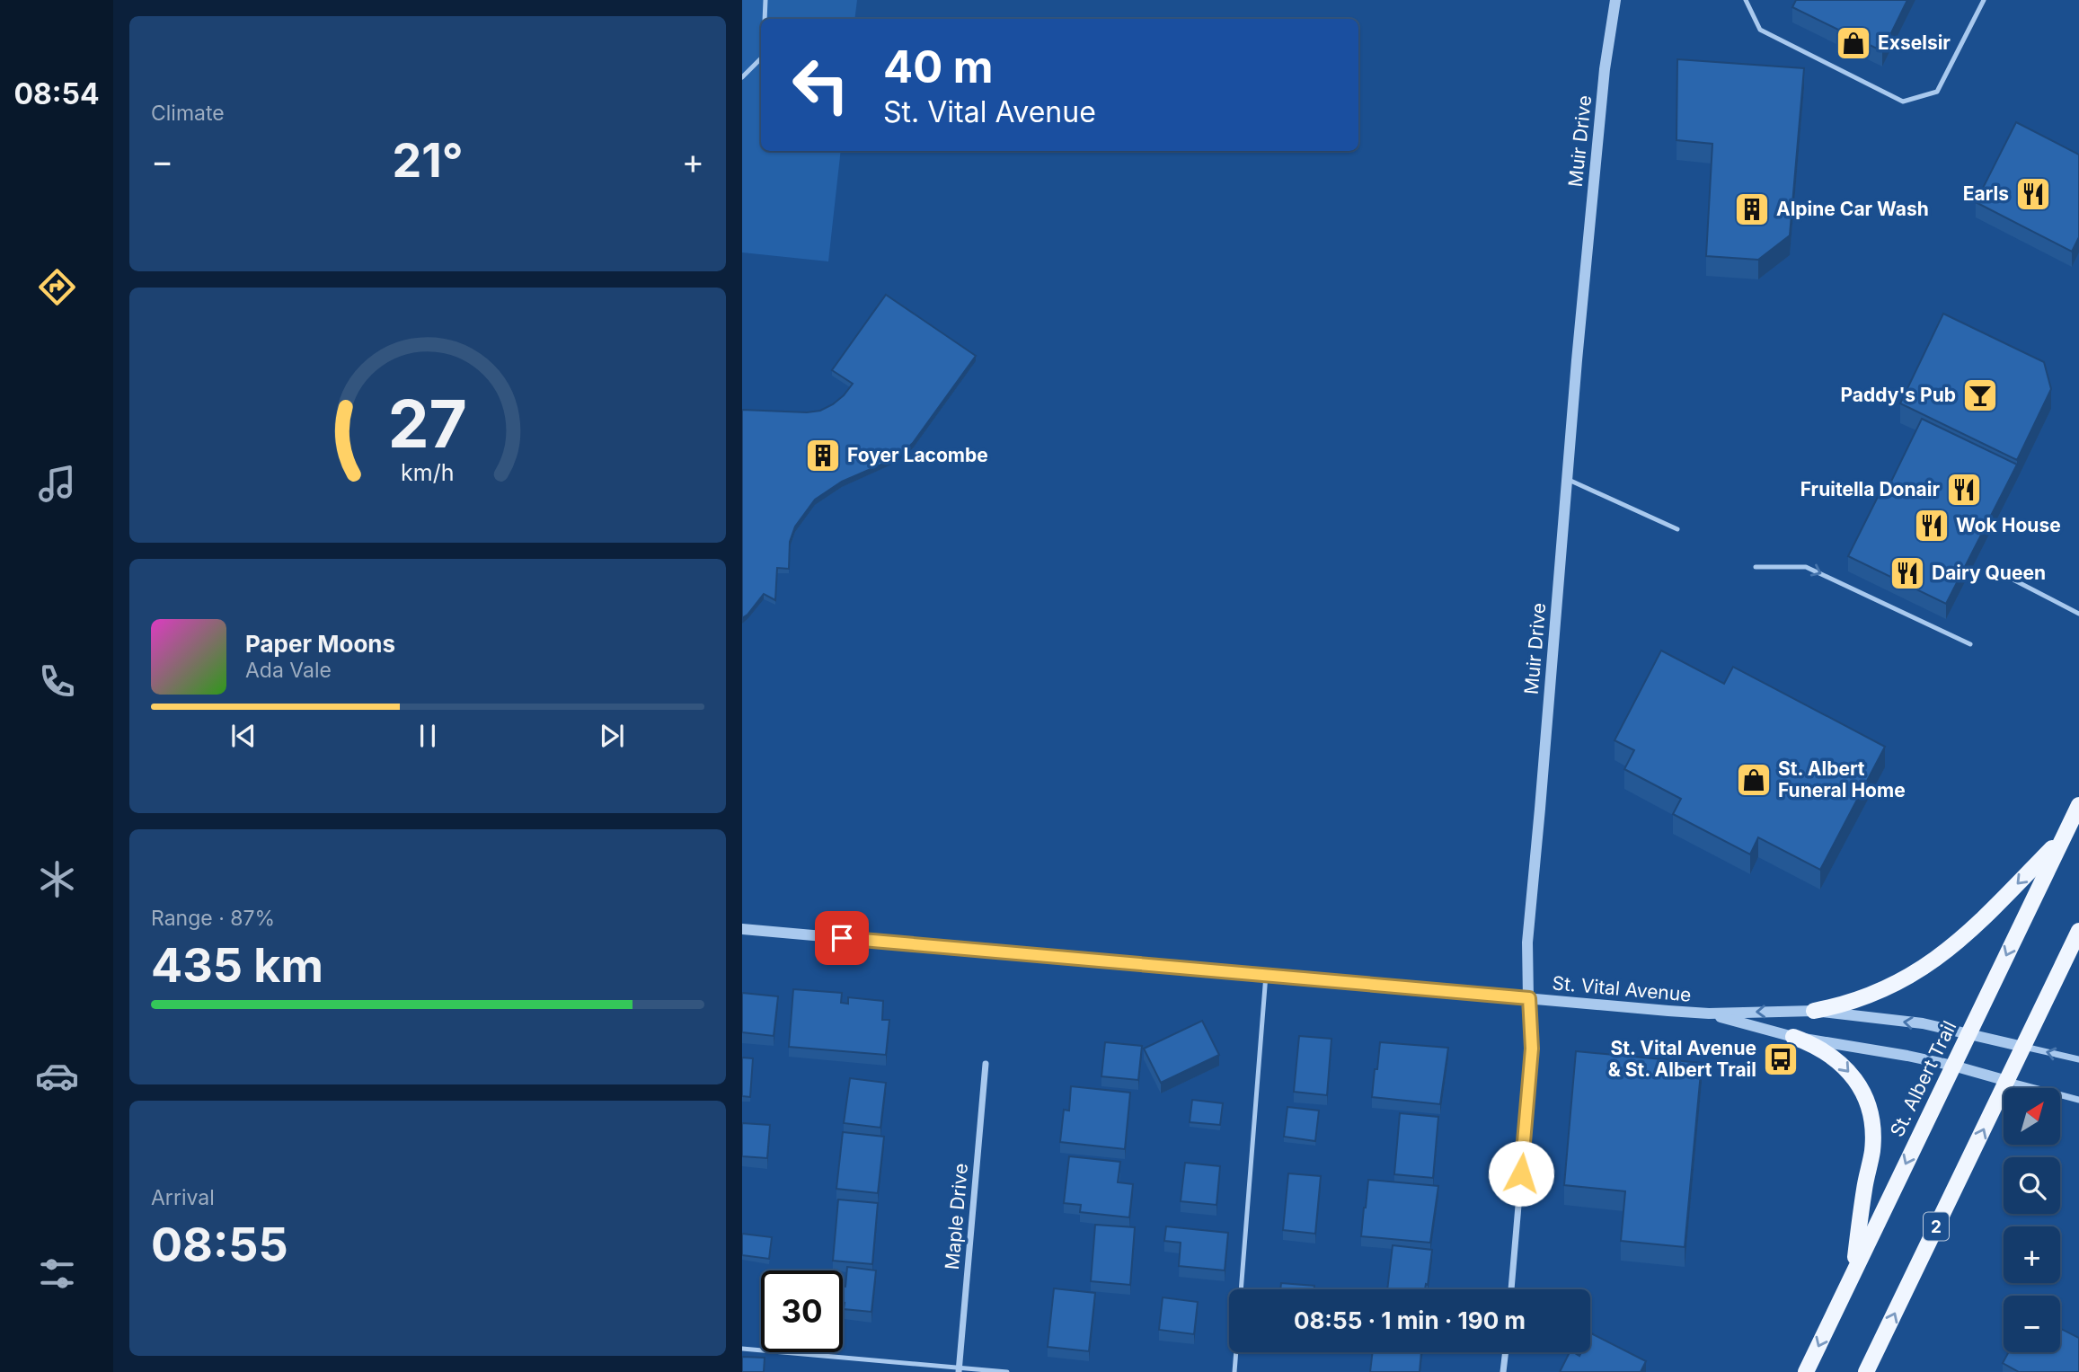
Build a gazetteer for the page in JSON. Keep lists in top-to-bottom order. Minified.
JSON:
{"streets":{"main road":["St. Albert Trail","2"],"street":["Muir Drive","St. Vital Avenue","Maple Drive"]},"crossings":[["Muir Drive","St. Vital Avenue"],["St. Vital Avenue","St. Albert Trail"],["St. Vital Avenue","2"]],"places":{"shop":["Exselsir","St. Albert Funeral Home"],"restaurant":["Earls","Fruitella Donair","Wok House","Dairy Queen"],"building":["Alpine Car Wash","Foyer Lacombe"],"bar":["Paddy's Pub"],"bus stop":["St. Vital Avenue & St. Albert Trail"]},"north":"top right","page":{"tabs":"08:54","tile":["Climate",["Range · 87%","435 km"],["Arrival","08:55"]],"turn":["40 m","St. Vital Avenue"],"heat":["−","21°","+"],"song":["Paper Moons","Ada Vale"],"map_buttons":["+","−"],"limit":"30","trip":"08:55 · 1 min · 190 m","gauge":["27","km/h"]}}
